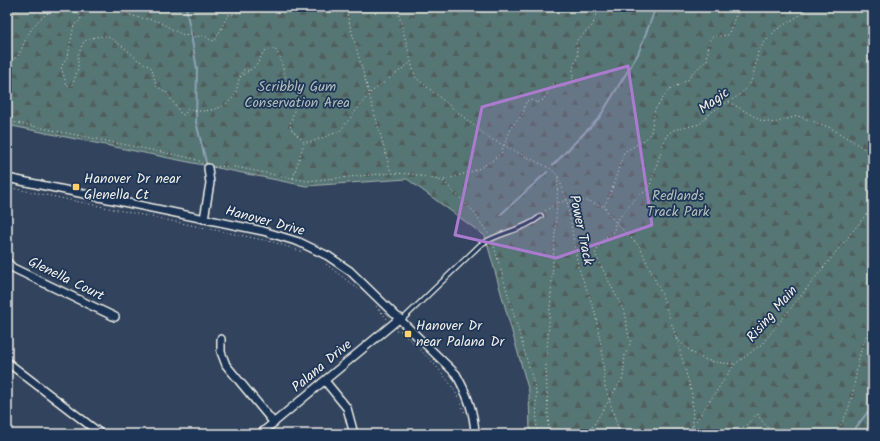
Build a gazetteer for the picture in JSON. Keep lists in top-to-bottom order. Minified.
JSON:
{"streets":{"street":["Hanover Drive","Glenella Court","Palana Drive"],"path":["Magic","Power Track","Rising Main"]},"crossings":[["Hanover Drive","Palana Drive"]],"parks":["Scribbly Gum Conservation Area","Redlands Track Park"],"places":{"transit":["Hanover Dr near Glenella Ct","Hanover Dr near Palana Dr"]}}
